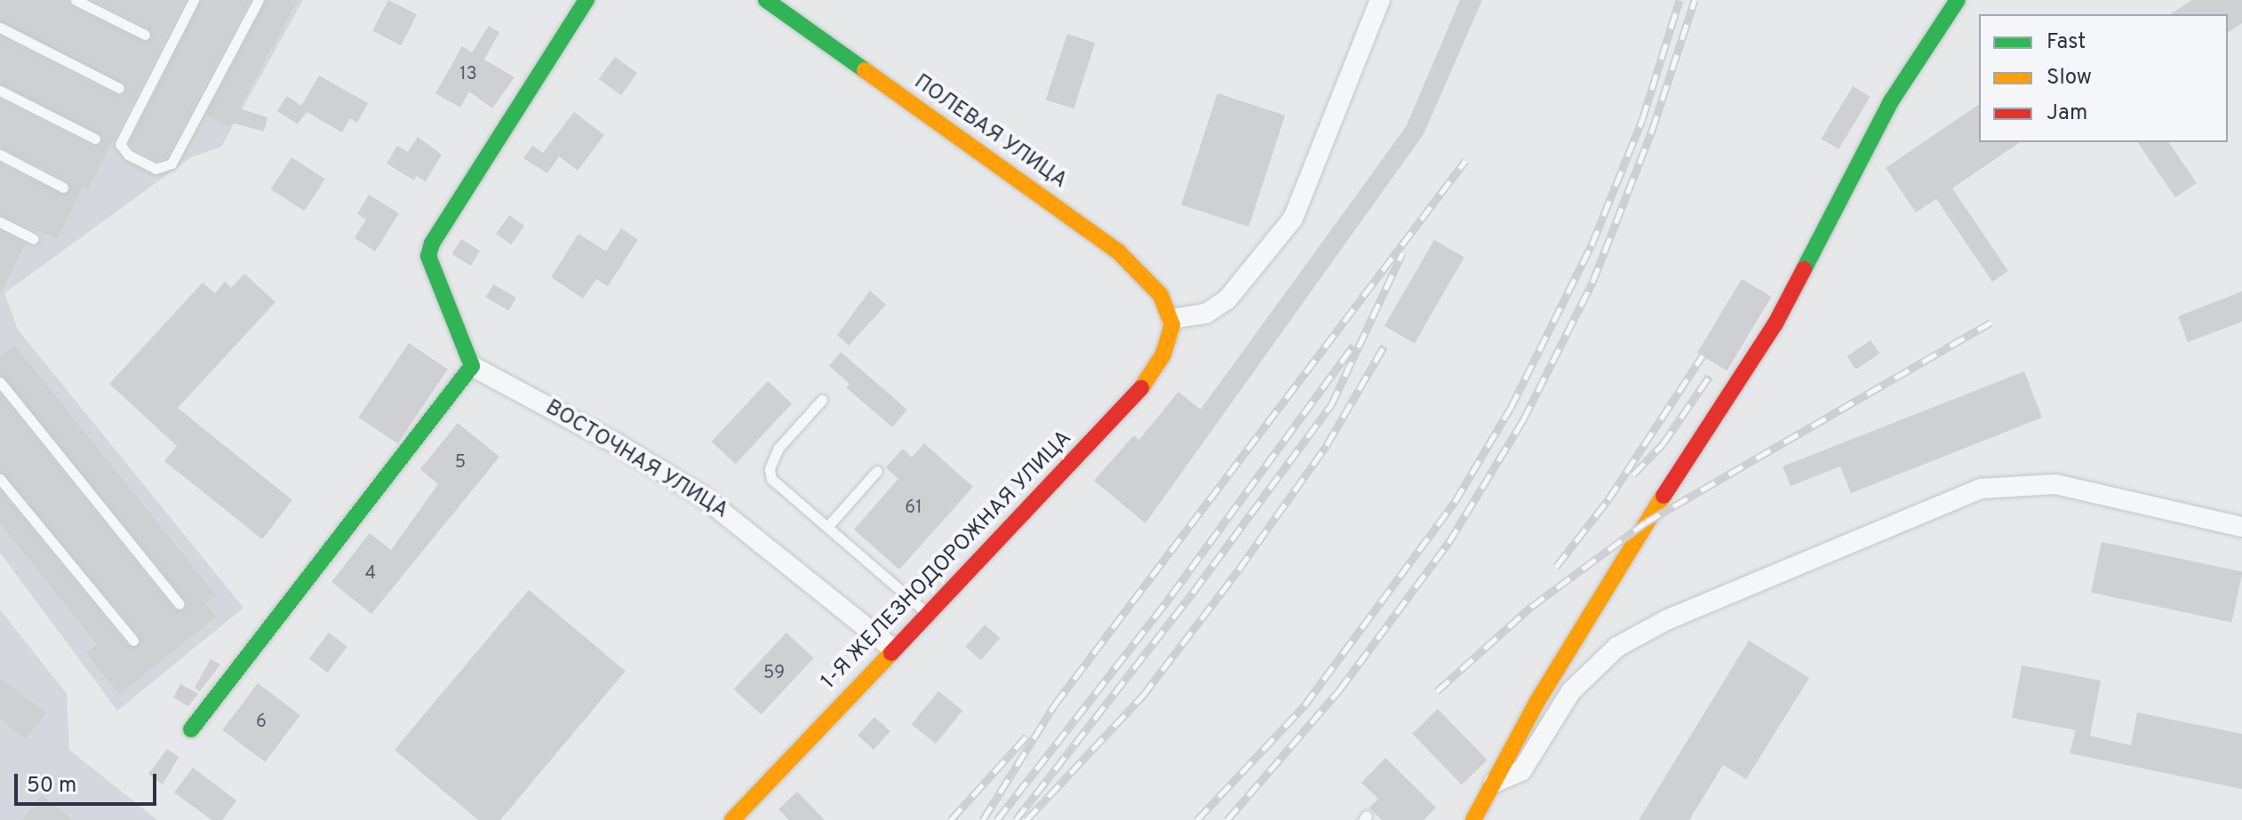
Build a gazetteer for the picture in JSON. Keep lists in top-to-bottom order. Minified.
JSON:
{"streets":{"main road":["ПОЛЕВАЯ УЛИЦА","1-Я ЖЕЛЕЗНОДОРОЖНАЯ УЛИЦА"],"street":["ВОСТОЧНАЯ УЛИЦА"]},"crossings":[["ПОЛЕВАЯ УЛИЦА","1-Я ЖЕЛЕЗНОДОРОЖНАЯ УЛИЦА"],["ВОСТОЧНАЯ УЛИЦА","1-Я ЖЕЛЕЗНОДОРОЖНАЯ УЛИЦА"]],"house_numbers":["13","5","61","4","59","6"],"legend":["Fast","Slow","Jam"],"scale_bar":"50 m"}
